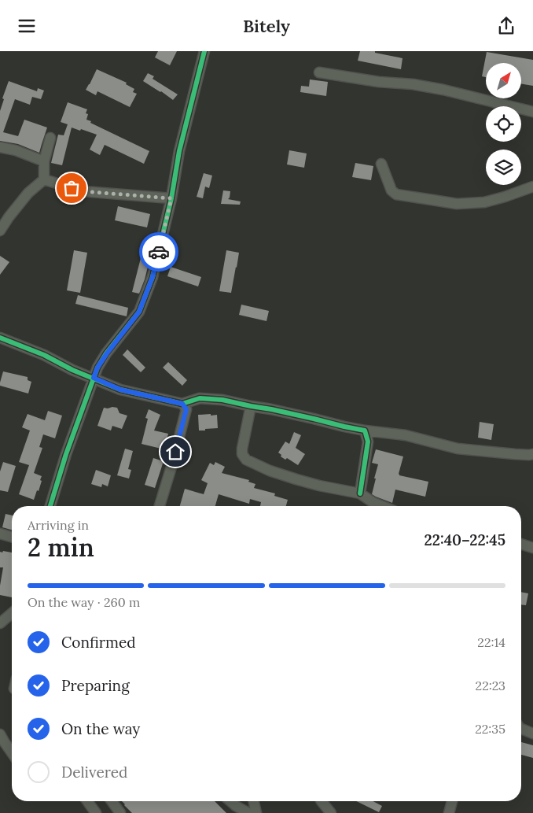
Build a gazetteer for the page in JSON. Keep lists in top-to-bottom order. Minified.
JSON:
{"north":"top right","page":{"header":"Bitely","heading":["2 min","Arriving in","22:40–22:45"],"bar":"On the way · 260 m","list":[["Confirmed","22:14"],["Preparing","22:23"],["On the way","22:35"],"Delivered"]}}
